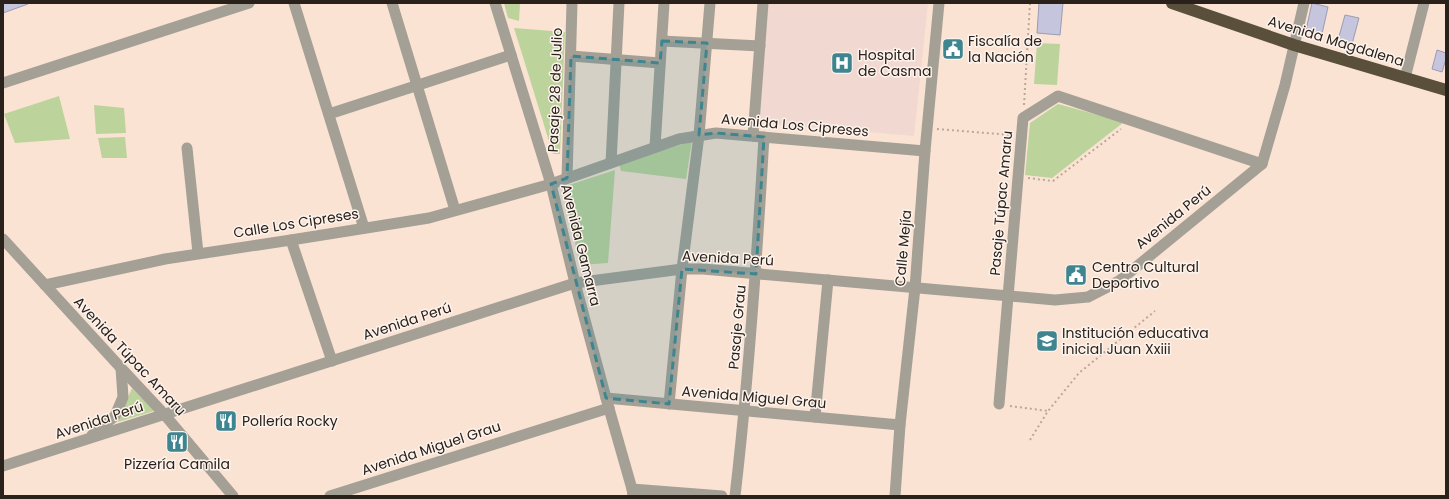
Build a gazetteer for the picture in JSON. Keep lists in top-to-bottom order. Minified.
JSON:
{"streets":{"highway":["Avenida Magdalena"],"street":["Pasaje 28 de Julio","Avenida Los Cipreses","Pasaje Túpac Amaru","Avenida Perú","Calle Los Cipreses","Avenida Gamarra","Calle Mejía","Pasaje Grau","Avenida Túpac Amaru","Avenida Miguel Grau"]},"crossings":[["Pasaje 28 de Julio","Avenida Los Cipreses"],["Avenida Los Cipreses","Calle Los Cipreses"],["Avenida Los Cipreses","Avenida Gamarra"],["Avenida Los Cipreses","Calle Mejía"],["Avenida Los Cipreses","Pasaje Grau"],["Pasaje Túpac Amaru","Avenida Perú"],["Avenida Perú","Avenida Gamarra"],["Avenida Perú","Calle Mejía"],["Avenida Perú","Pasaje Grau"],["Avenida Perú","Avenida Túpac Amaru"],["Calle Los Cipreses","Avenida Gamarra"],["Calle Los Cipreses","Avenida Túpac Amaru"],["Avenida Gamarra","Avenida Miguel Grau"],["Calle Mejía","Avenida Miguel Grau"],["Pasaje Grau","Avenida Miguel Grau"]],"places":{"public building":["Fiscalía de la Nación","Centro Cultural Deportivo"],"hospital":["Hospital de Casma"],"school or university":["Institución educativa inicial Juan Xxiii"],"restaurant":["Pollería Rocky","Pizzería Camila"]}}
